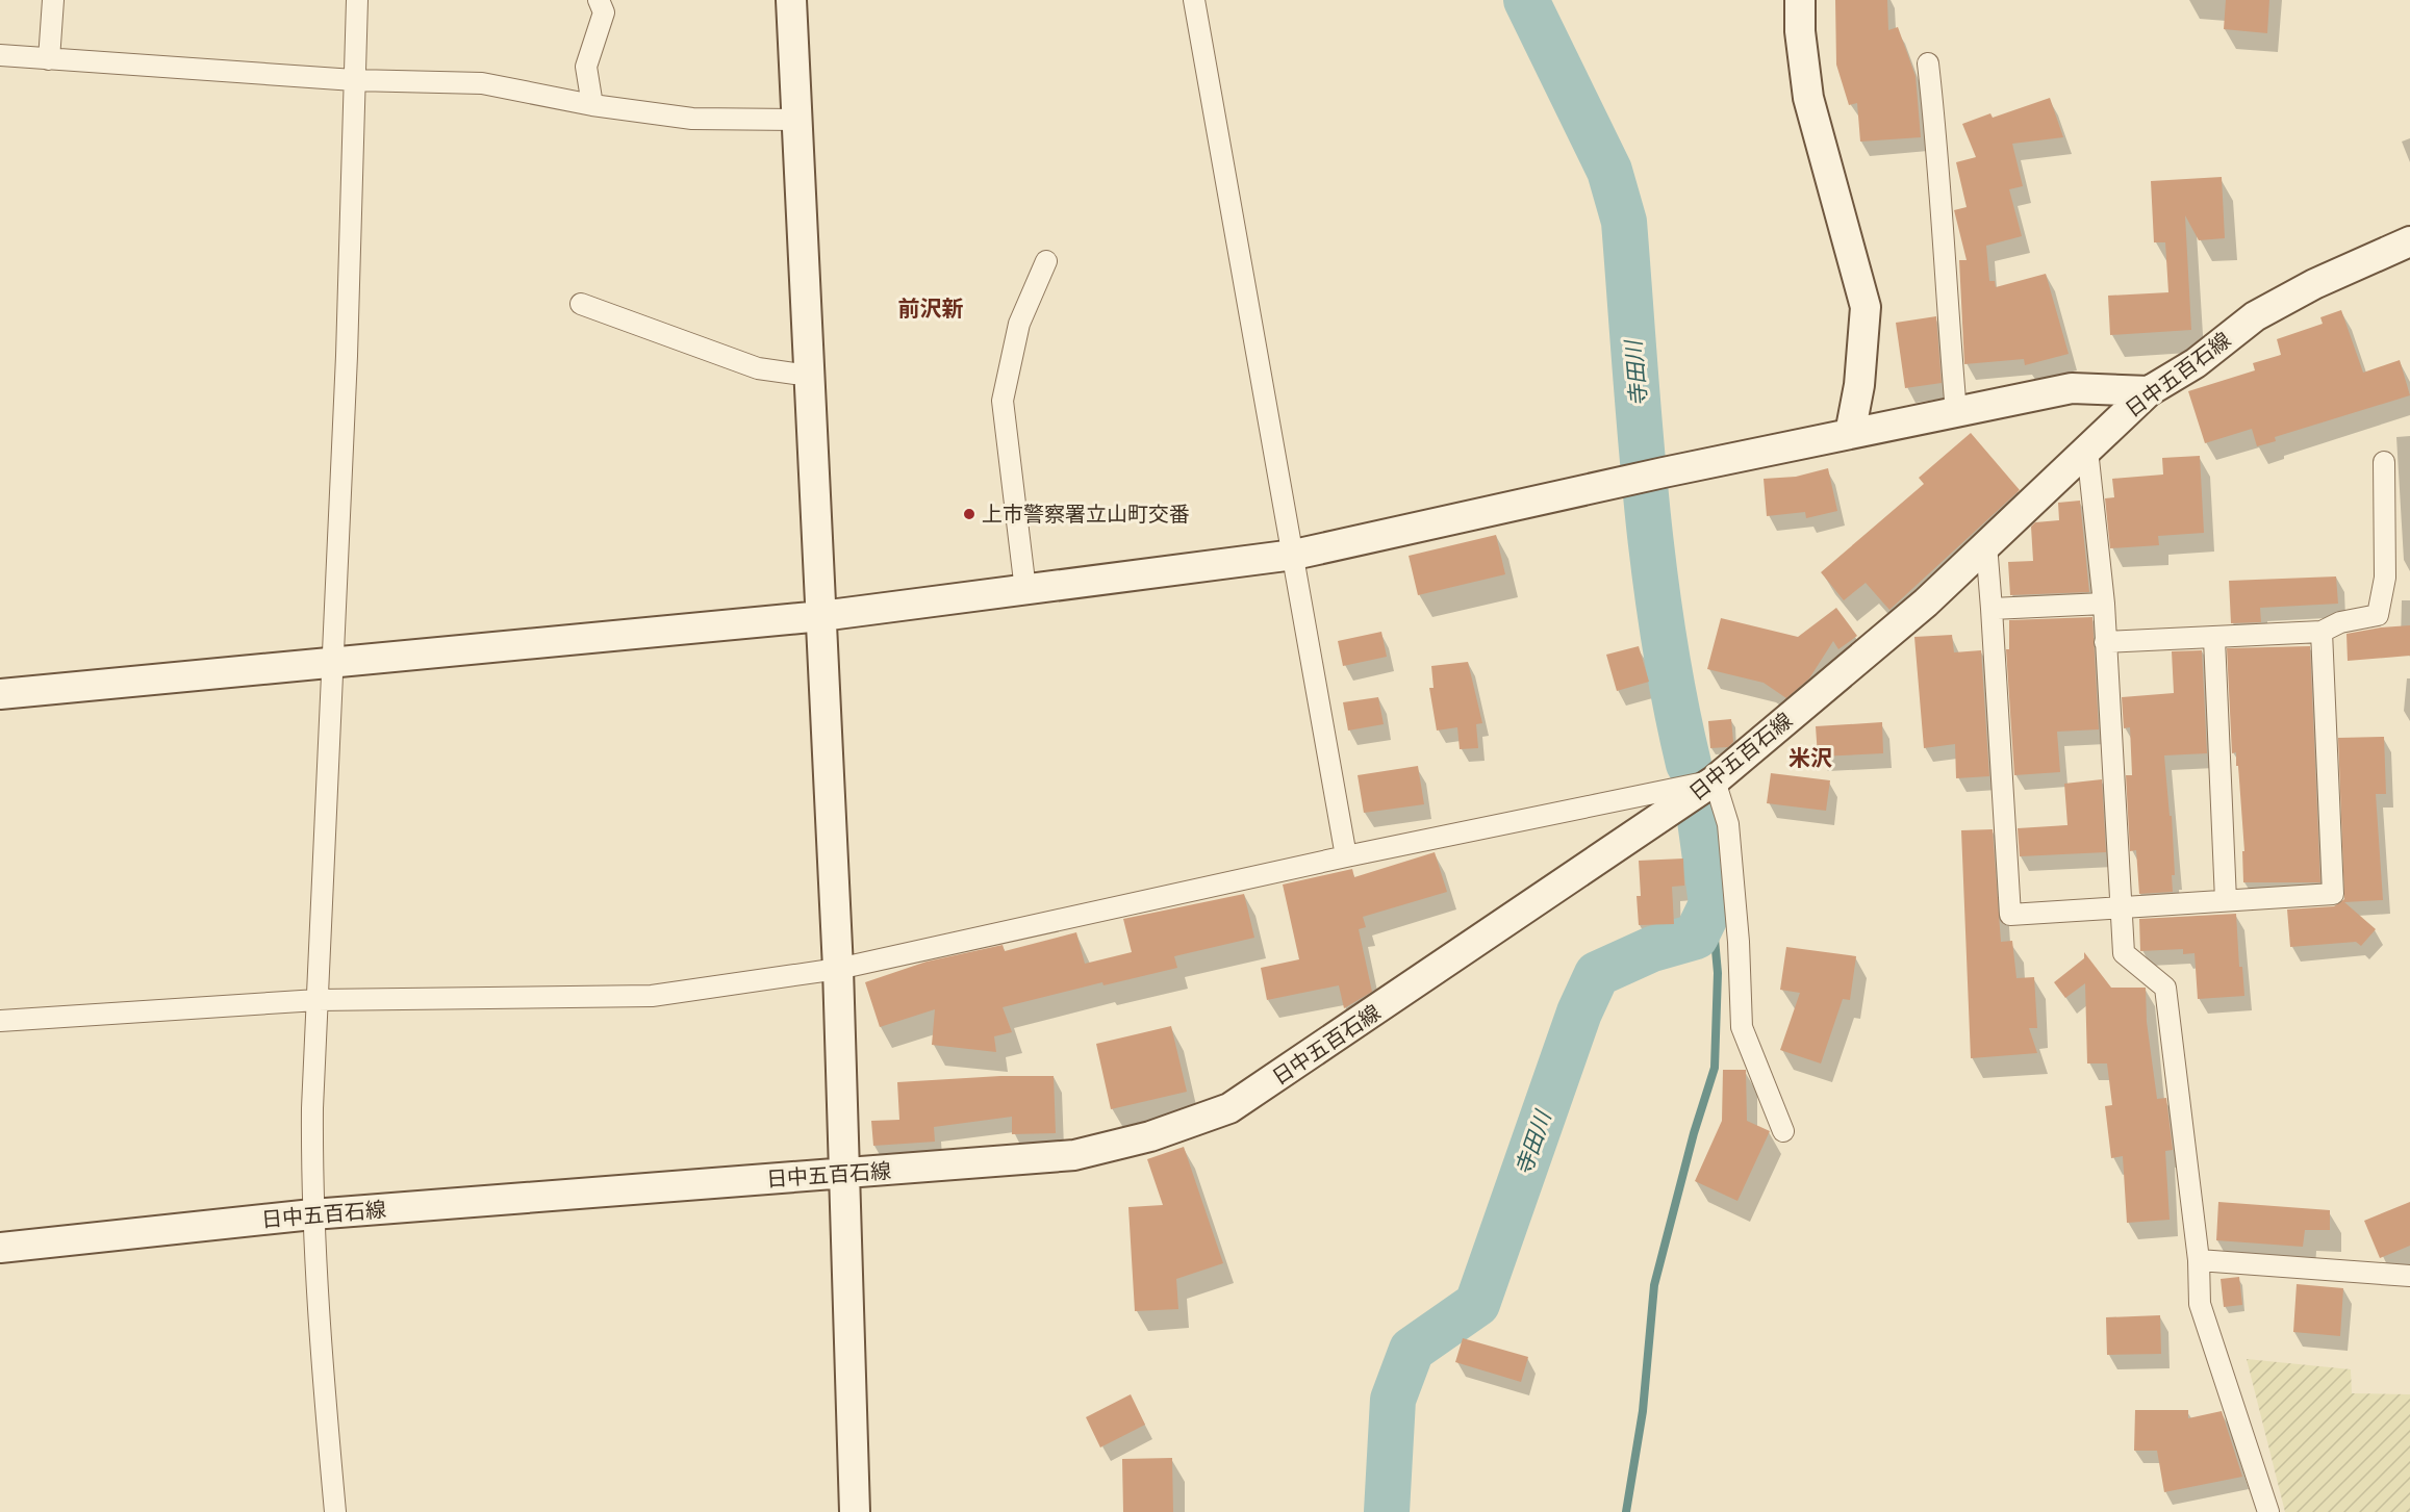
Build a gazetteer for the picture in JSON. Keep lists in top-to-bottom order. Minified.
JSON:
{"streets":{"street":["日中五百石線"]},"districts":["前沢新","米沢"],"water":["寺田川"],"places":["上市警察署立山町交番"]}
